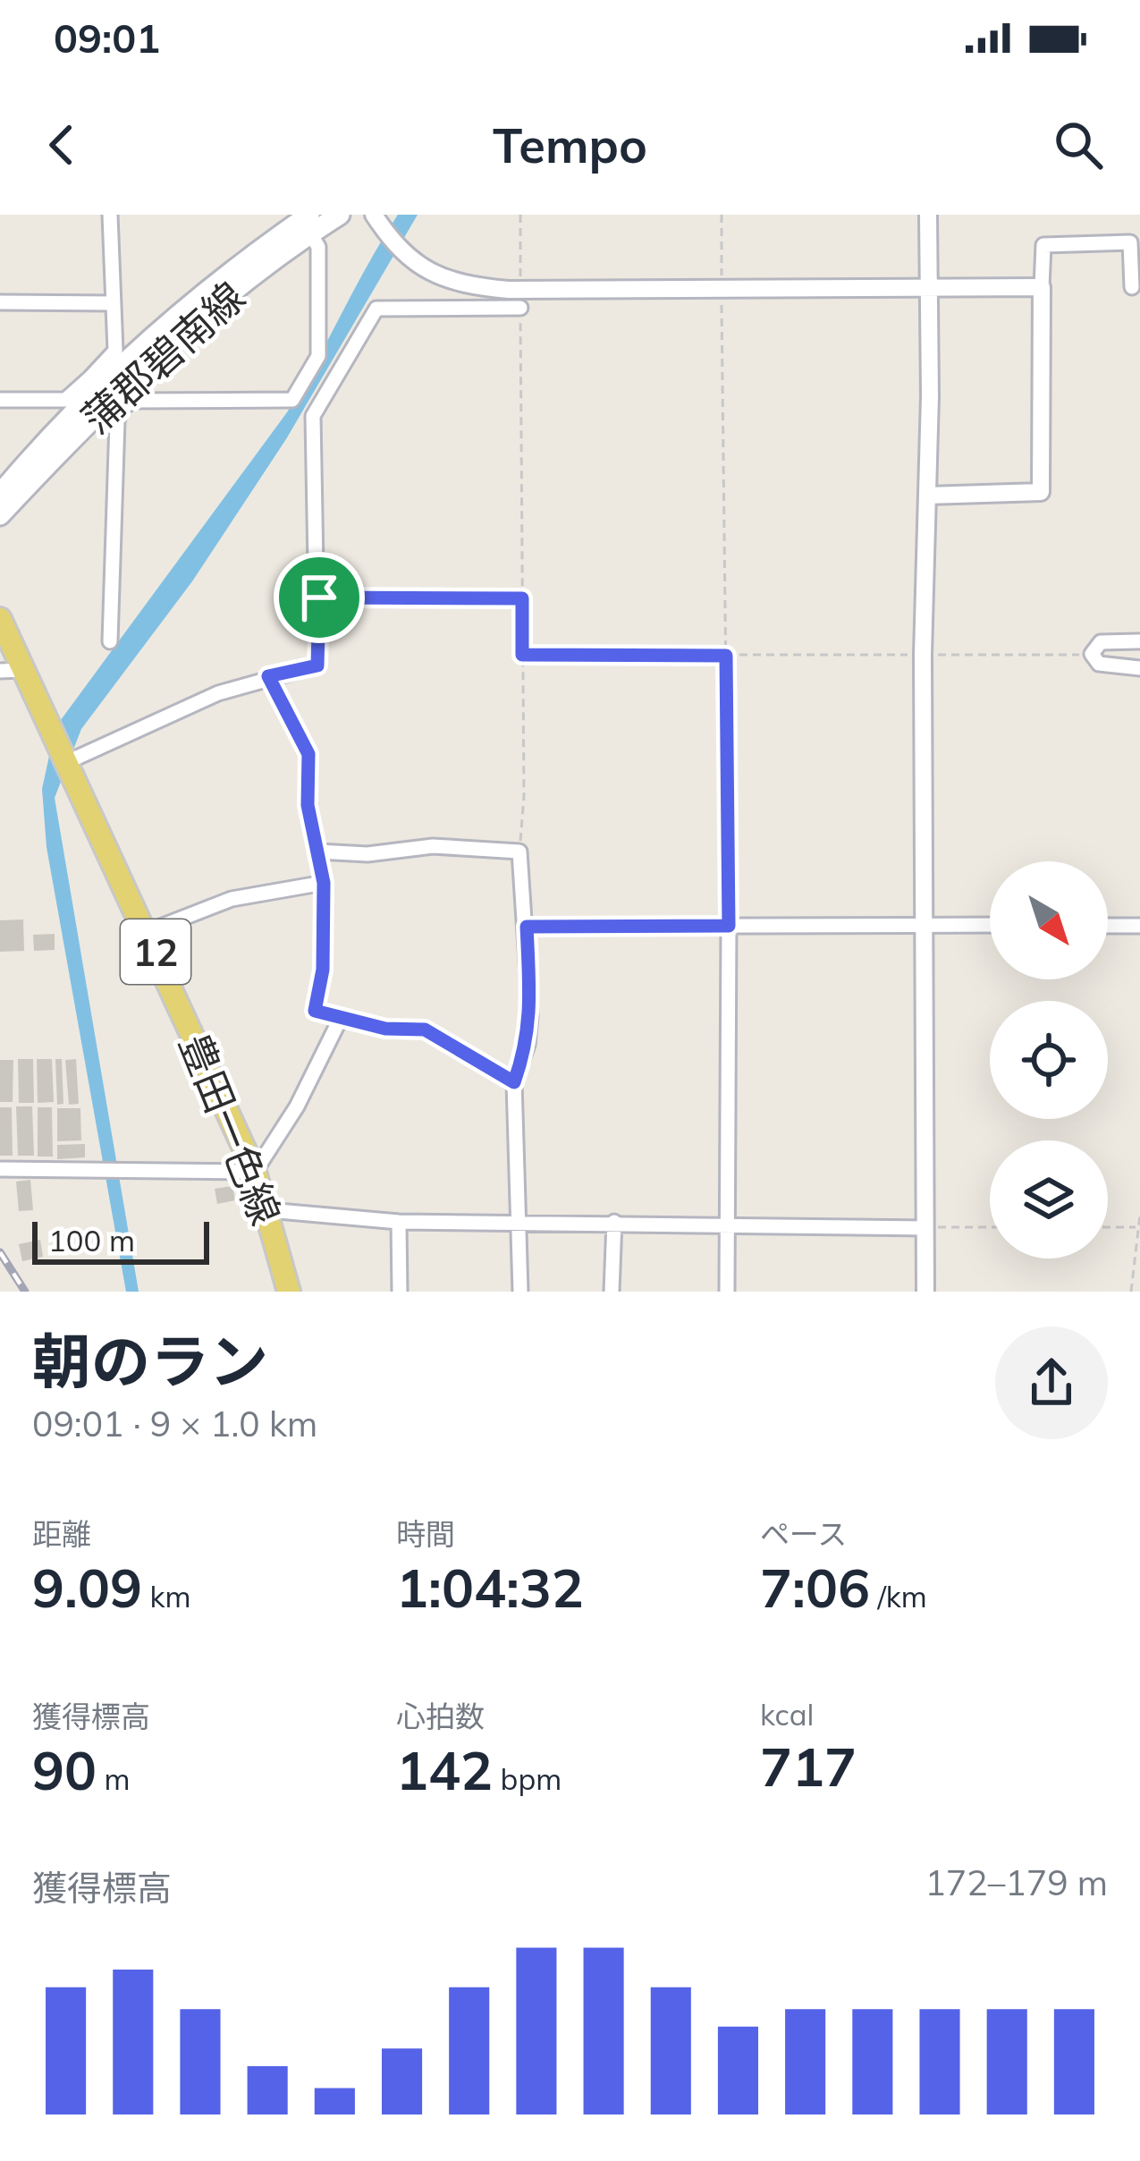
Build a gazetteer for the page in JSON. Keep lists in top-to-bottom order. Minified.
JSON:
{"streets":{"main road":["蒲郡碧南線","12","豊田一色線"]},"scale_bar":"100 m","north":"bottom right","page":{"status":"09:01","header":"Tempo","scale":"100 m","heading":["朝のラン","09:01 · 9 × 1.0 km"],"stats":[["距離","9.09 km"],["時間","1:04:32"],["ペース","7:06 /km"],["獲得標高","90 m"],["心拍数","142 bpm"],["kcal","717"]],"chart":["獲得標高","172–179 m"]}}
